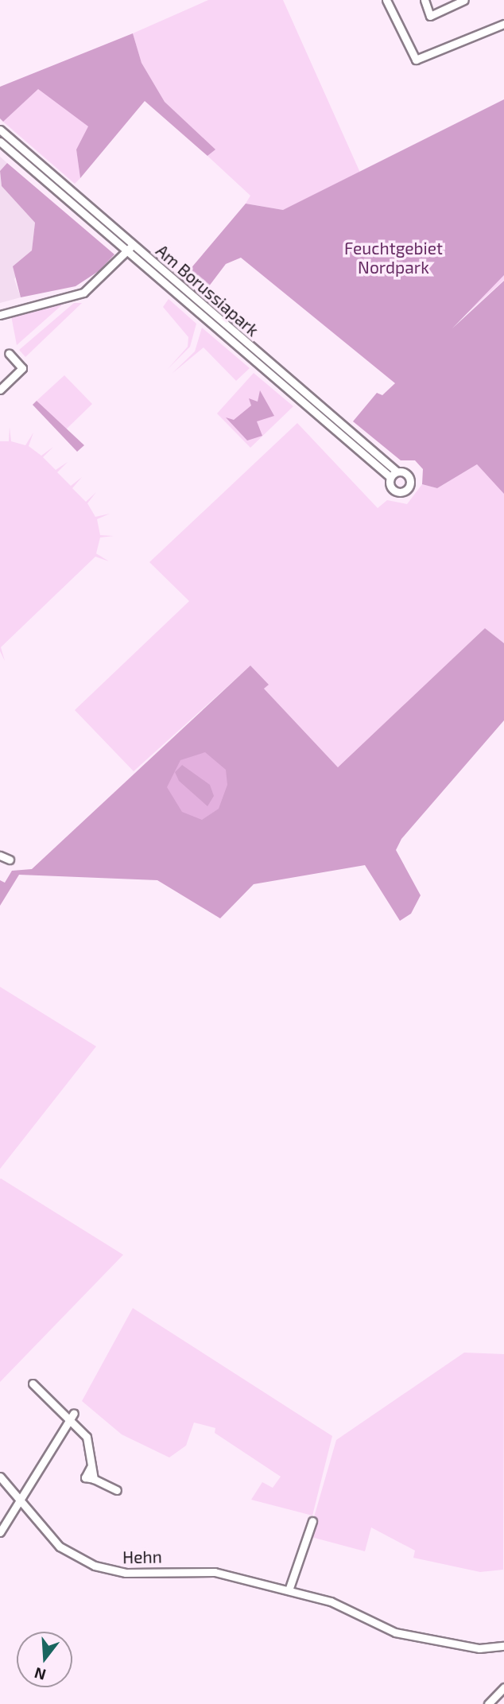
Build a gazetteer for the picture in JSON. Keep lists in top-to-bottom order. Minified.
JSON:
{"streets":{"street":["Am Borussiapark","Hehn"]},"parks":["Feuchtgebiet Nordpark"],"north":"bottom"}
